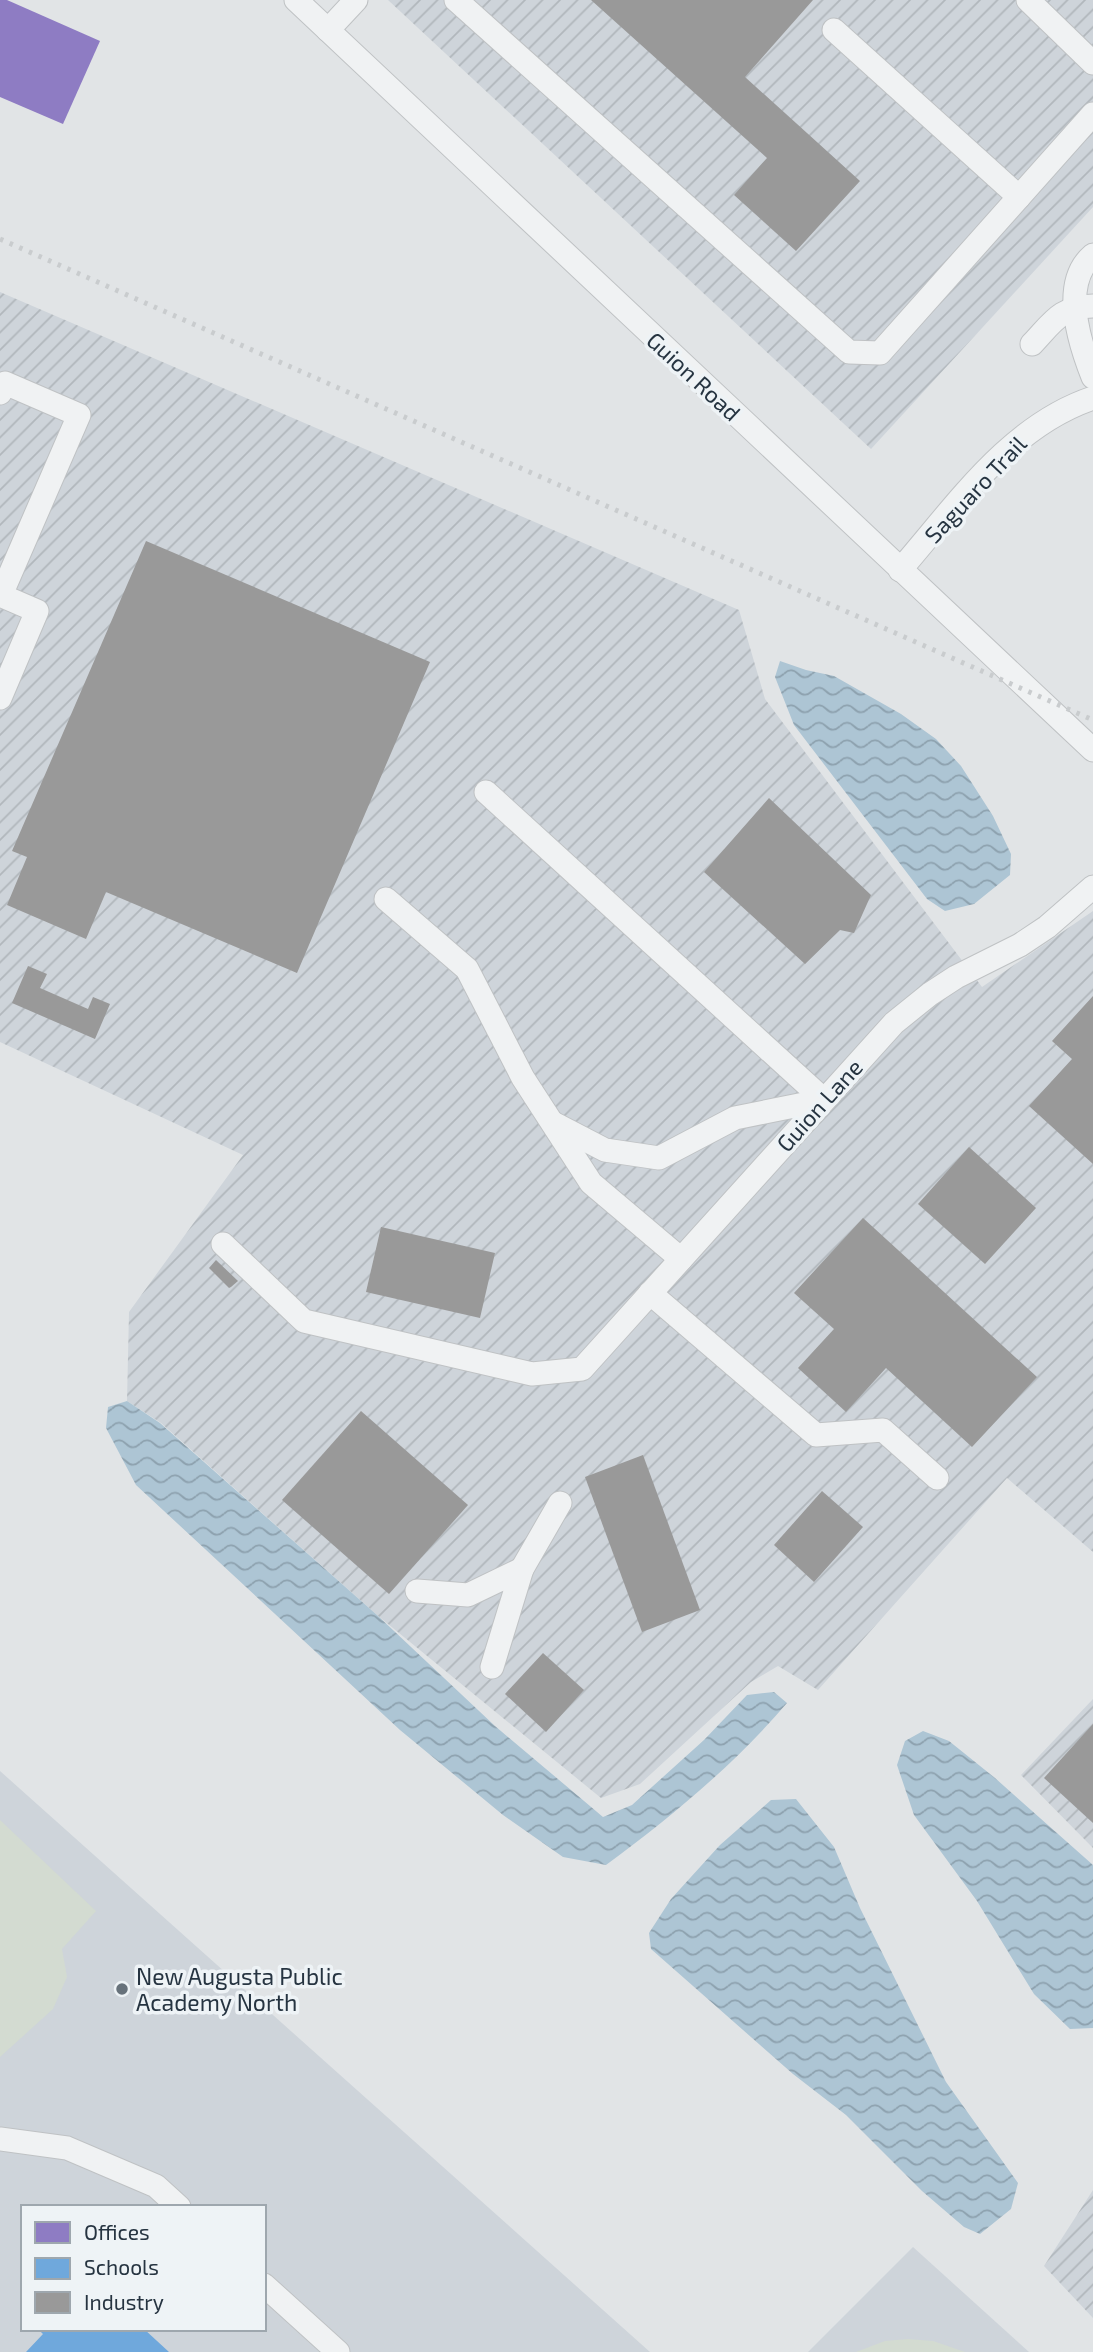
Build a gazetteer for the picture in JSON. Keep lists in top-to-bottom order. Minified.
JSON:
{"streets":{"street":["Guion Road","Saguaro Trail","Guion Lane"]},"crossings":[["Guion Road","Saguaro Trail"]],"places":["New Augusta Public Academy North"],"legend":["Offices","Schools","Industry"]}
